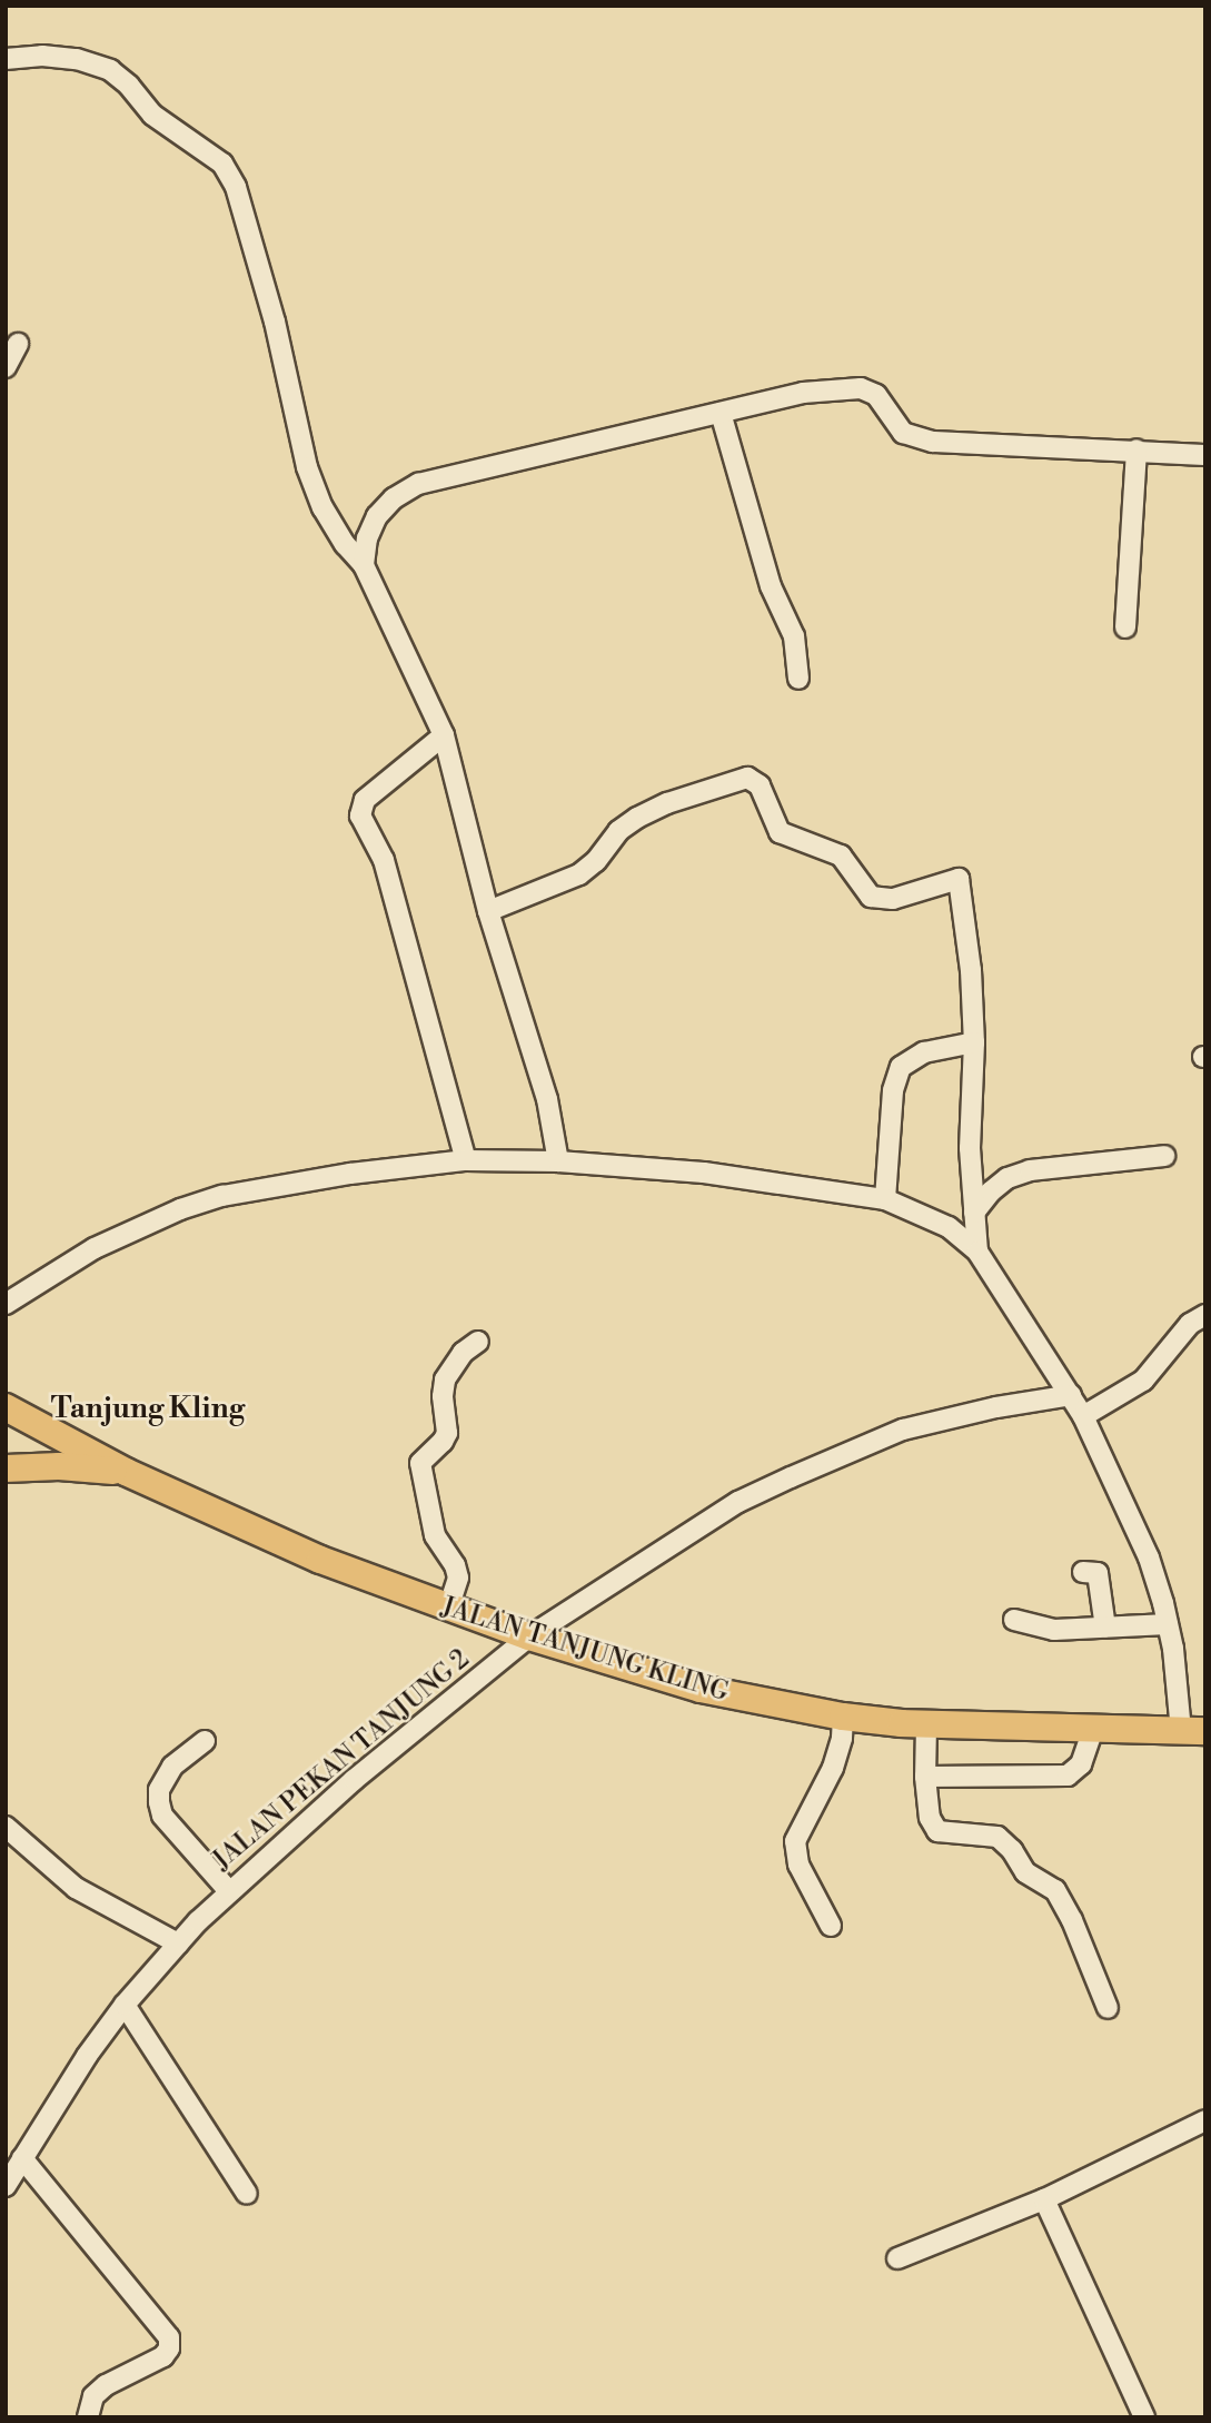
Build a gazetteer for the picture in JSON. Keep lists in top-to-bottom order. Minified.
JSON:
{"streets":{"highway":["JALAN TANJUNG KLING"],"street":["JALAN PEKAN TANJUNG 2"]},"crossings":[["JALAN TANJUNG KLING","JALAN PEKAN TANJUNG 2"]],"districts":["Tanjung Kling"]}
